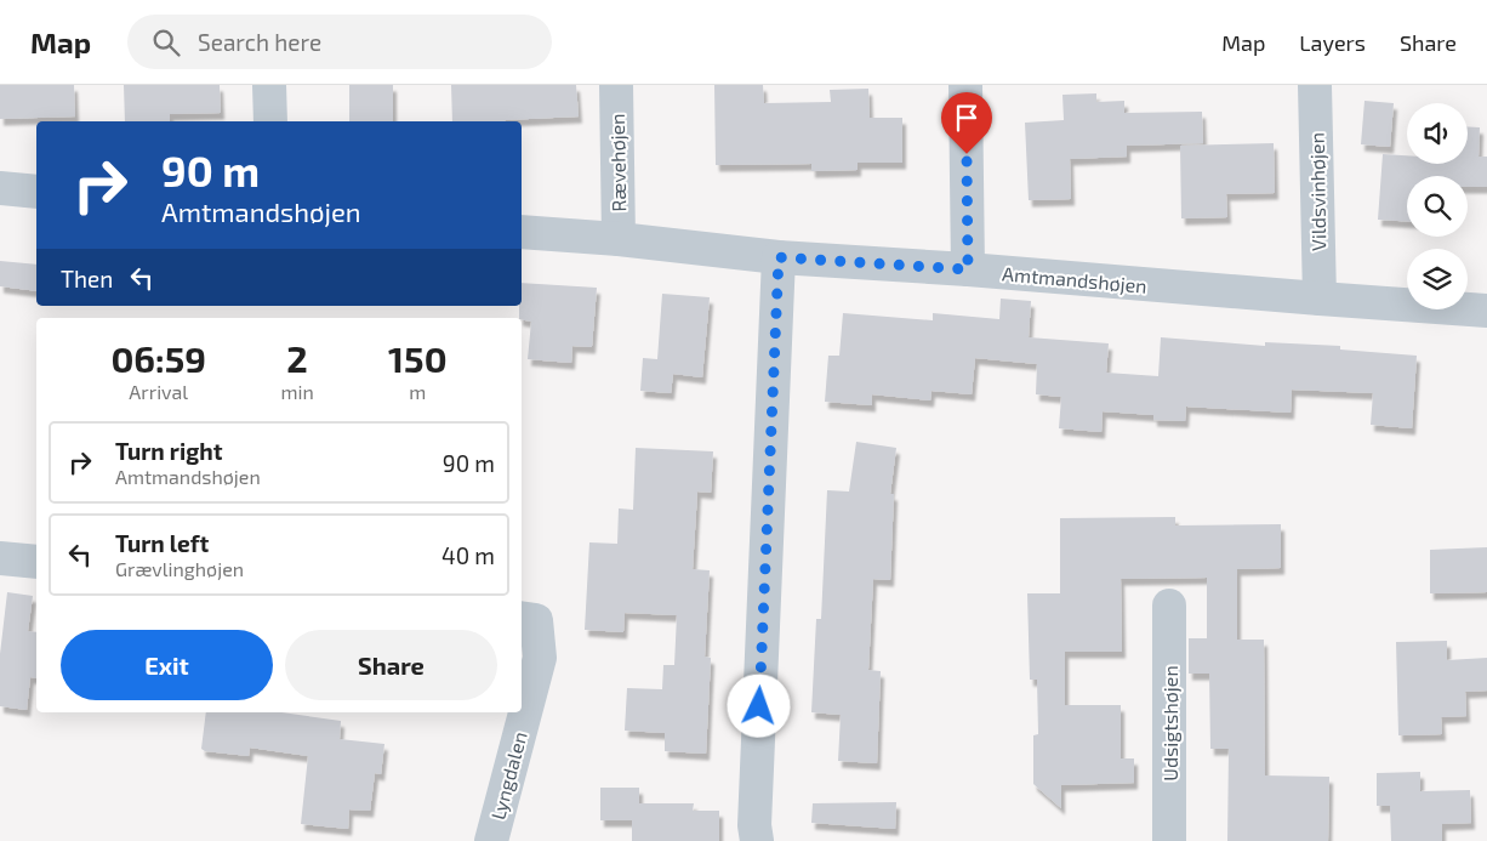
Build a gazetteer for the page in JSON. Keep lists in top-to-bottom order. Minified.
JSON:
{"streets":{"street":["Rævehøjen","Vildsvinhøjen","Amtmandshøjen","Udsigtshøjen","Lyngdalen"]},"crossings":[["Rævehøjen","Amtmandshøjen"],["Vildsvinhøjen","Amtmandshøjen"]],"page":{"header":"Map","search":"Search here","nav":["Map","Layers","Share"],"turn":["90 m","Amtmandshøjen"],"then":"Then","eta":["06:59","Arrival","2","min","150","m"],"list":[{"name":"Turn right","note":"Amtmandshøjen","value":"90 m"},{"name":"Turn left","note":"Grævlinghøjen","value":"40 m"}],"buttons":["Exit","Share"]}}
